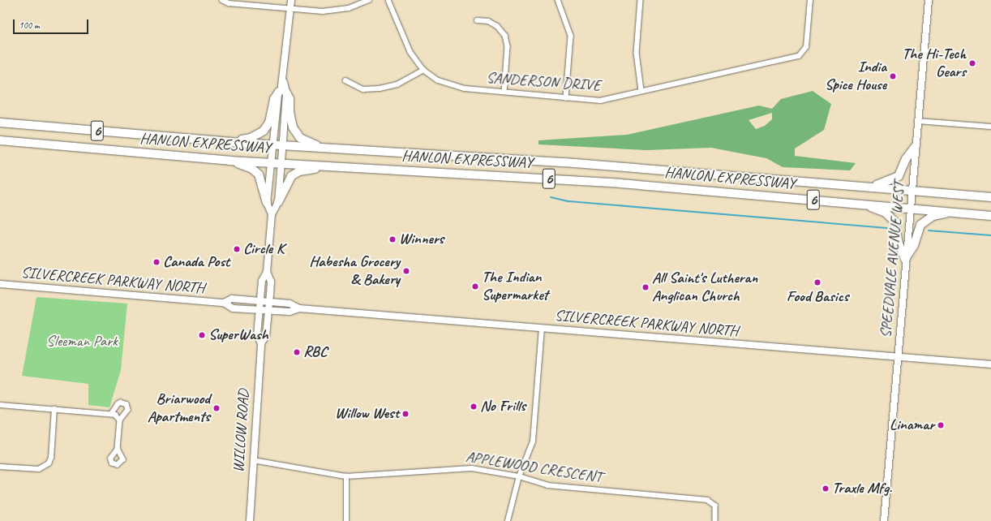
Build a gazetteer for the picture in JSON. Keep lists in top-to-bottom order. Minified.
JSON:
{"streets":{"highway":["6","HANLON EXPRESSWAY"],"main road":["SPEEDVALE AVENUE WEST","SILVERCREEK PARKWAY NORTH","WILLOW ROAD"],"street":["SANDERSON DRIVE","APPLEWOOD CRESCENT"]},"crossings":[["HANLON EXPRESSWAY","SPEEDVALE AVENUE WEST"],["HANLON EXPRESSWAY","WILLOW ROAD"],["SPEEDVALE AVENUE WEST","SILVERCREEK PARKWAY NORTH"],["SILVERCREEK PARKWAY NORTH","WILLOW ROAD"],["WILLOW ROAD","APPLEWOOD CRESCENT"]],"parks":["Sleeman Park"],"places":["The Hi-Tech Gears","India Spice House","Winners","Circle K","Canada Post","Habesha Grocery & Bakery","Food Basics","The Indian Supermarket","All Saint's Lutheran Anglican Church","SuperWash","RBC","No Frills","Briarwood Apartments","Willow West","Linamar","Traxle Mfg."],"scale_bar":"100 m"}
